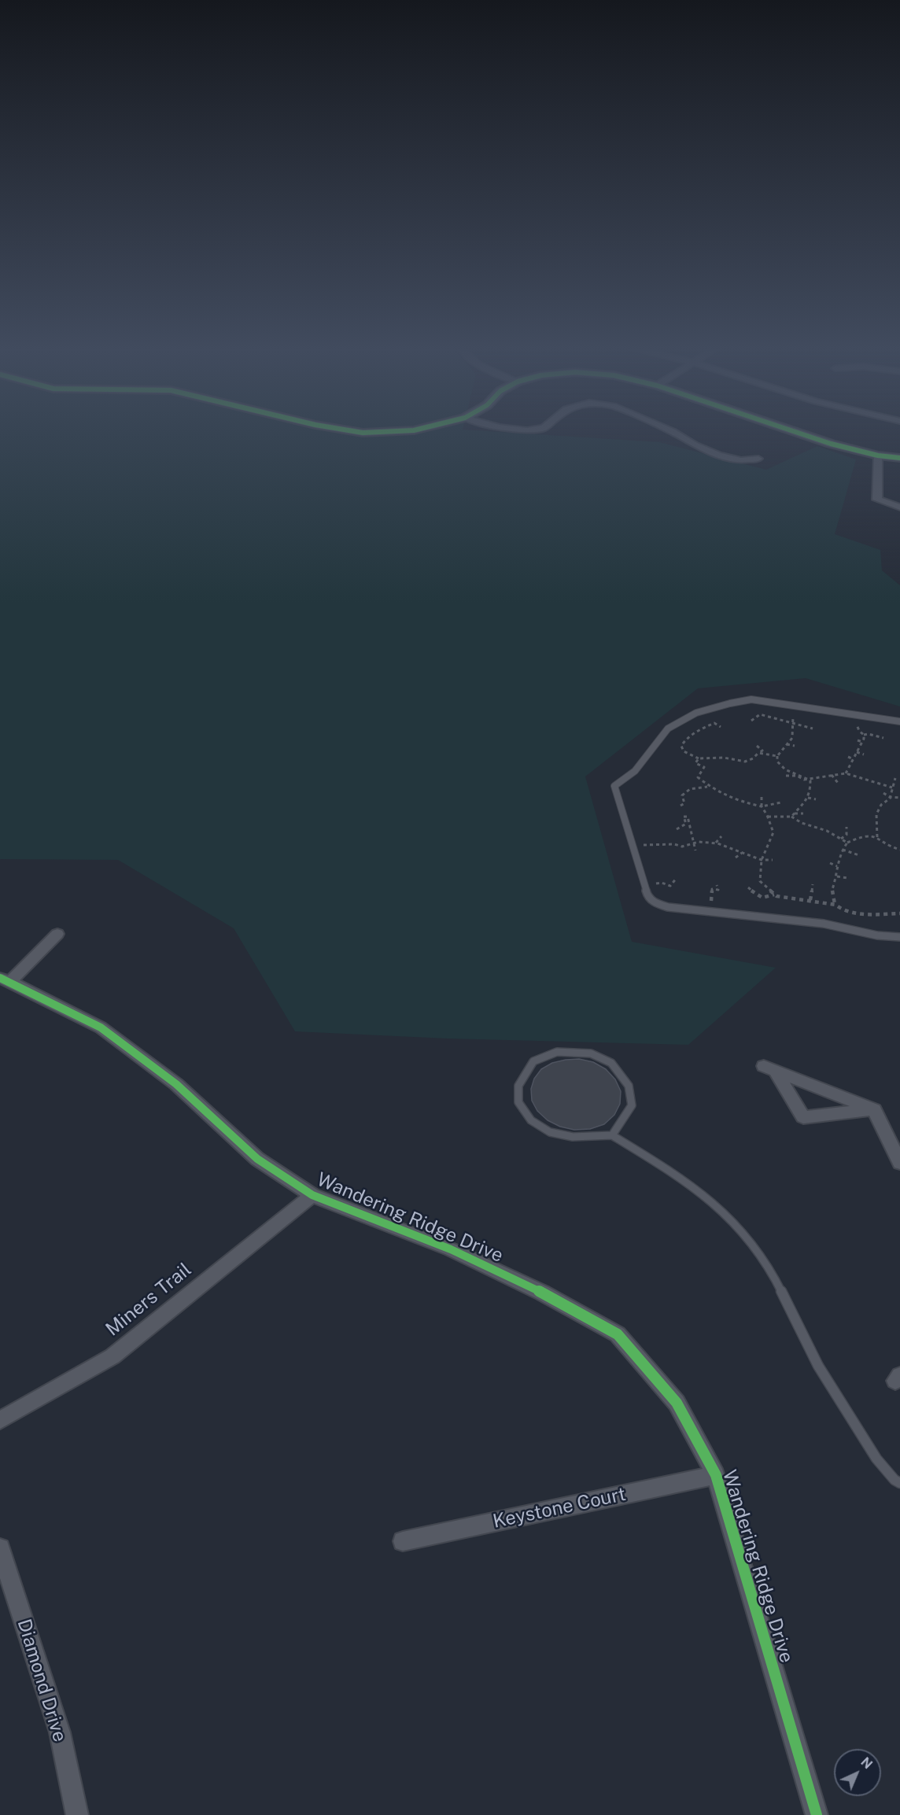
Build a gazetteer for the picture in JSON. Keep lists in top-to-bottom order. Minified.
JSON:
{"streets":{"street":["Wandering Ridge Drive","Miners Trail","Keystone Court","Diamond Drive"]},"crossings":[["Wandering Ridge Drive","Miners Trail"],["Wandering Ridge Drive","Keystone Court"]],"north":"top right"}
